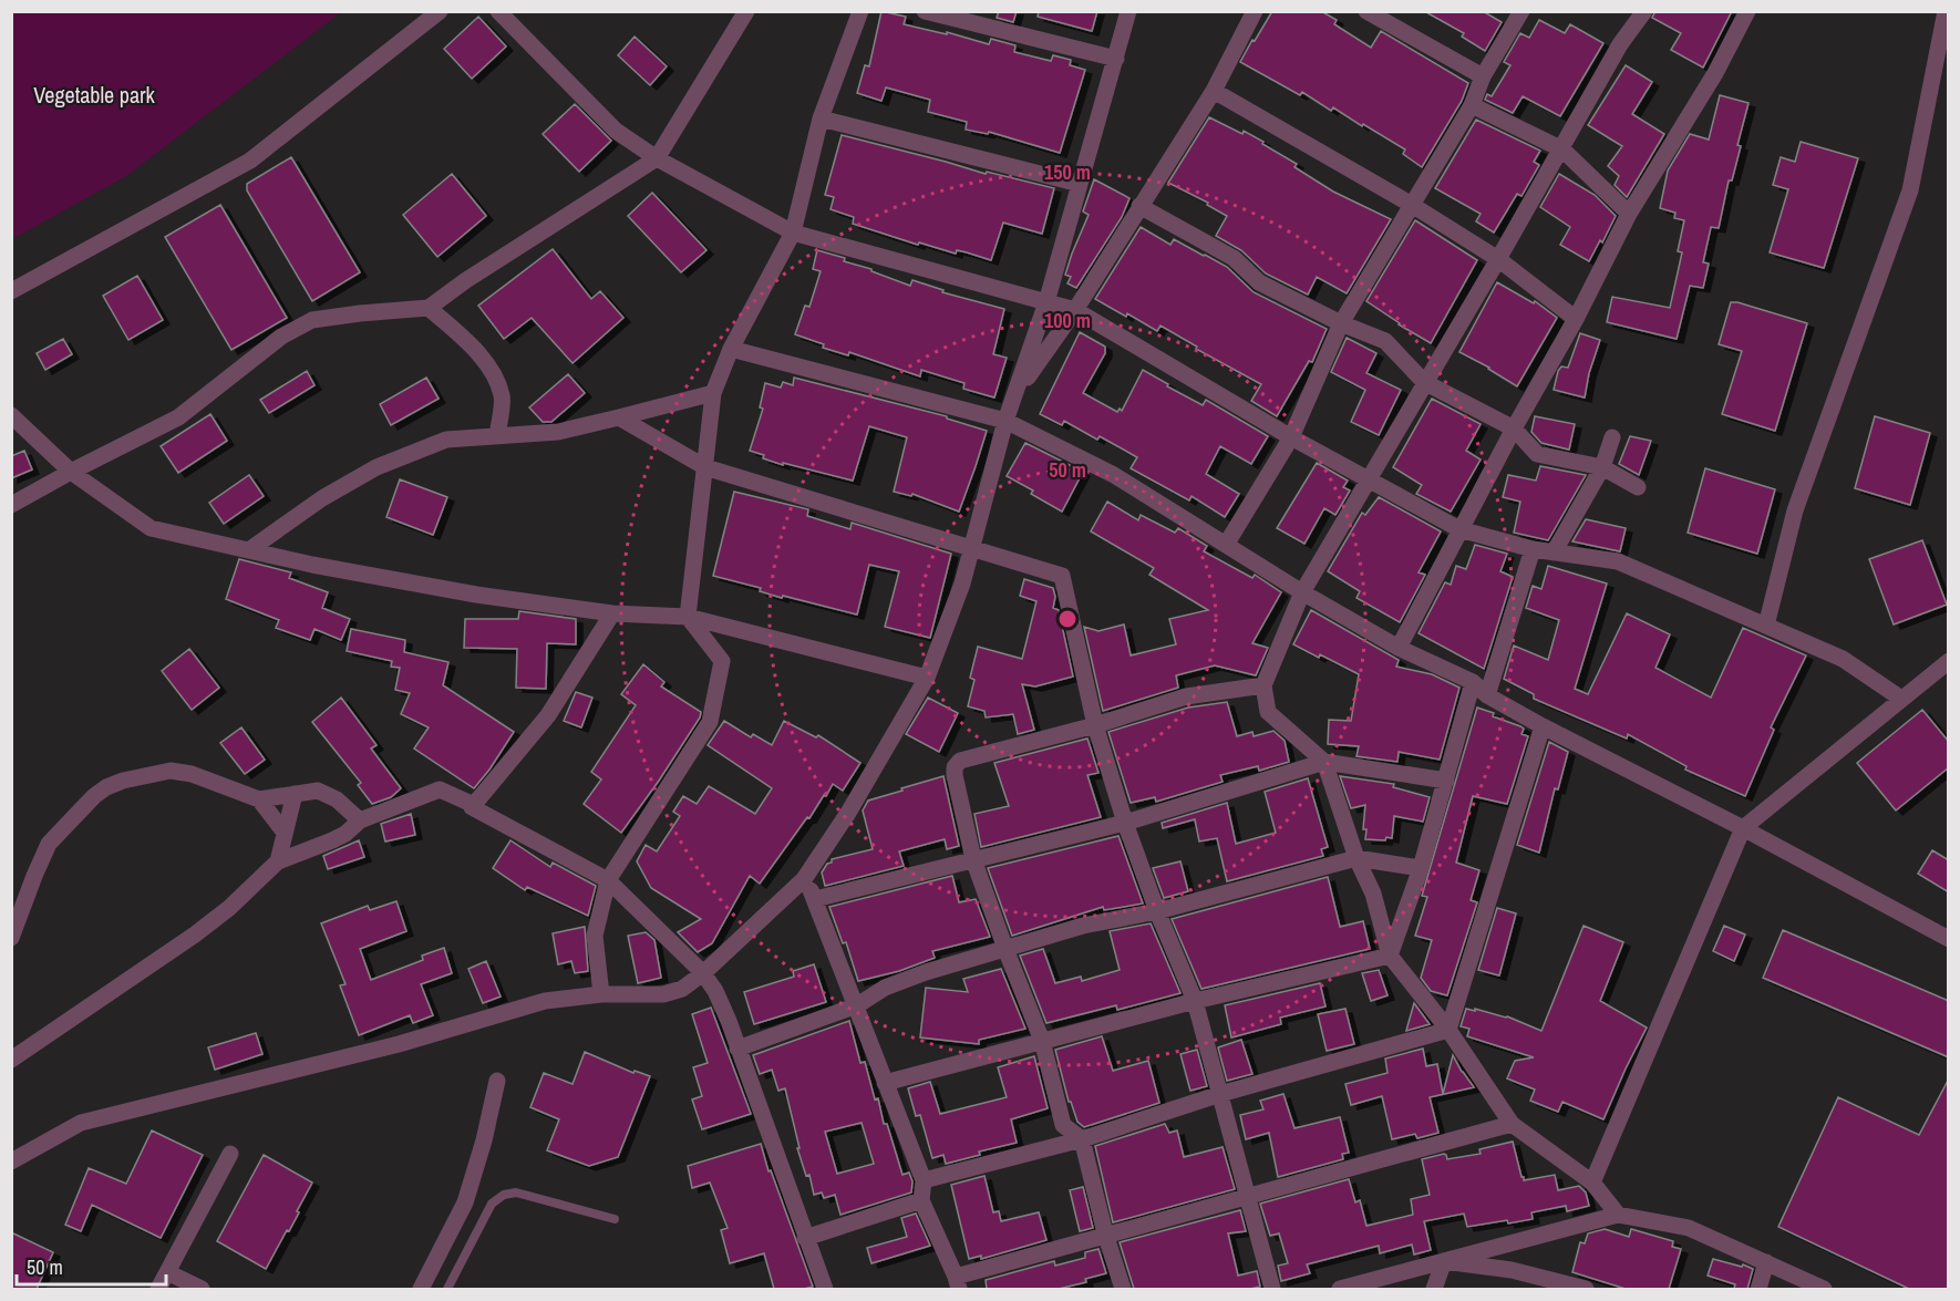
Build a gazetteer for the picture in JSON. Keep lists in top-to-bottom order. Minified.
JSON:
{"parks":["Vegetable park"],"scale_bar":"50 m","rings":["150 m","100 m","50 m"]}
